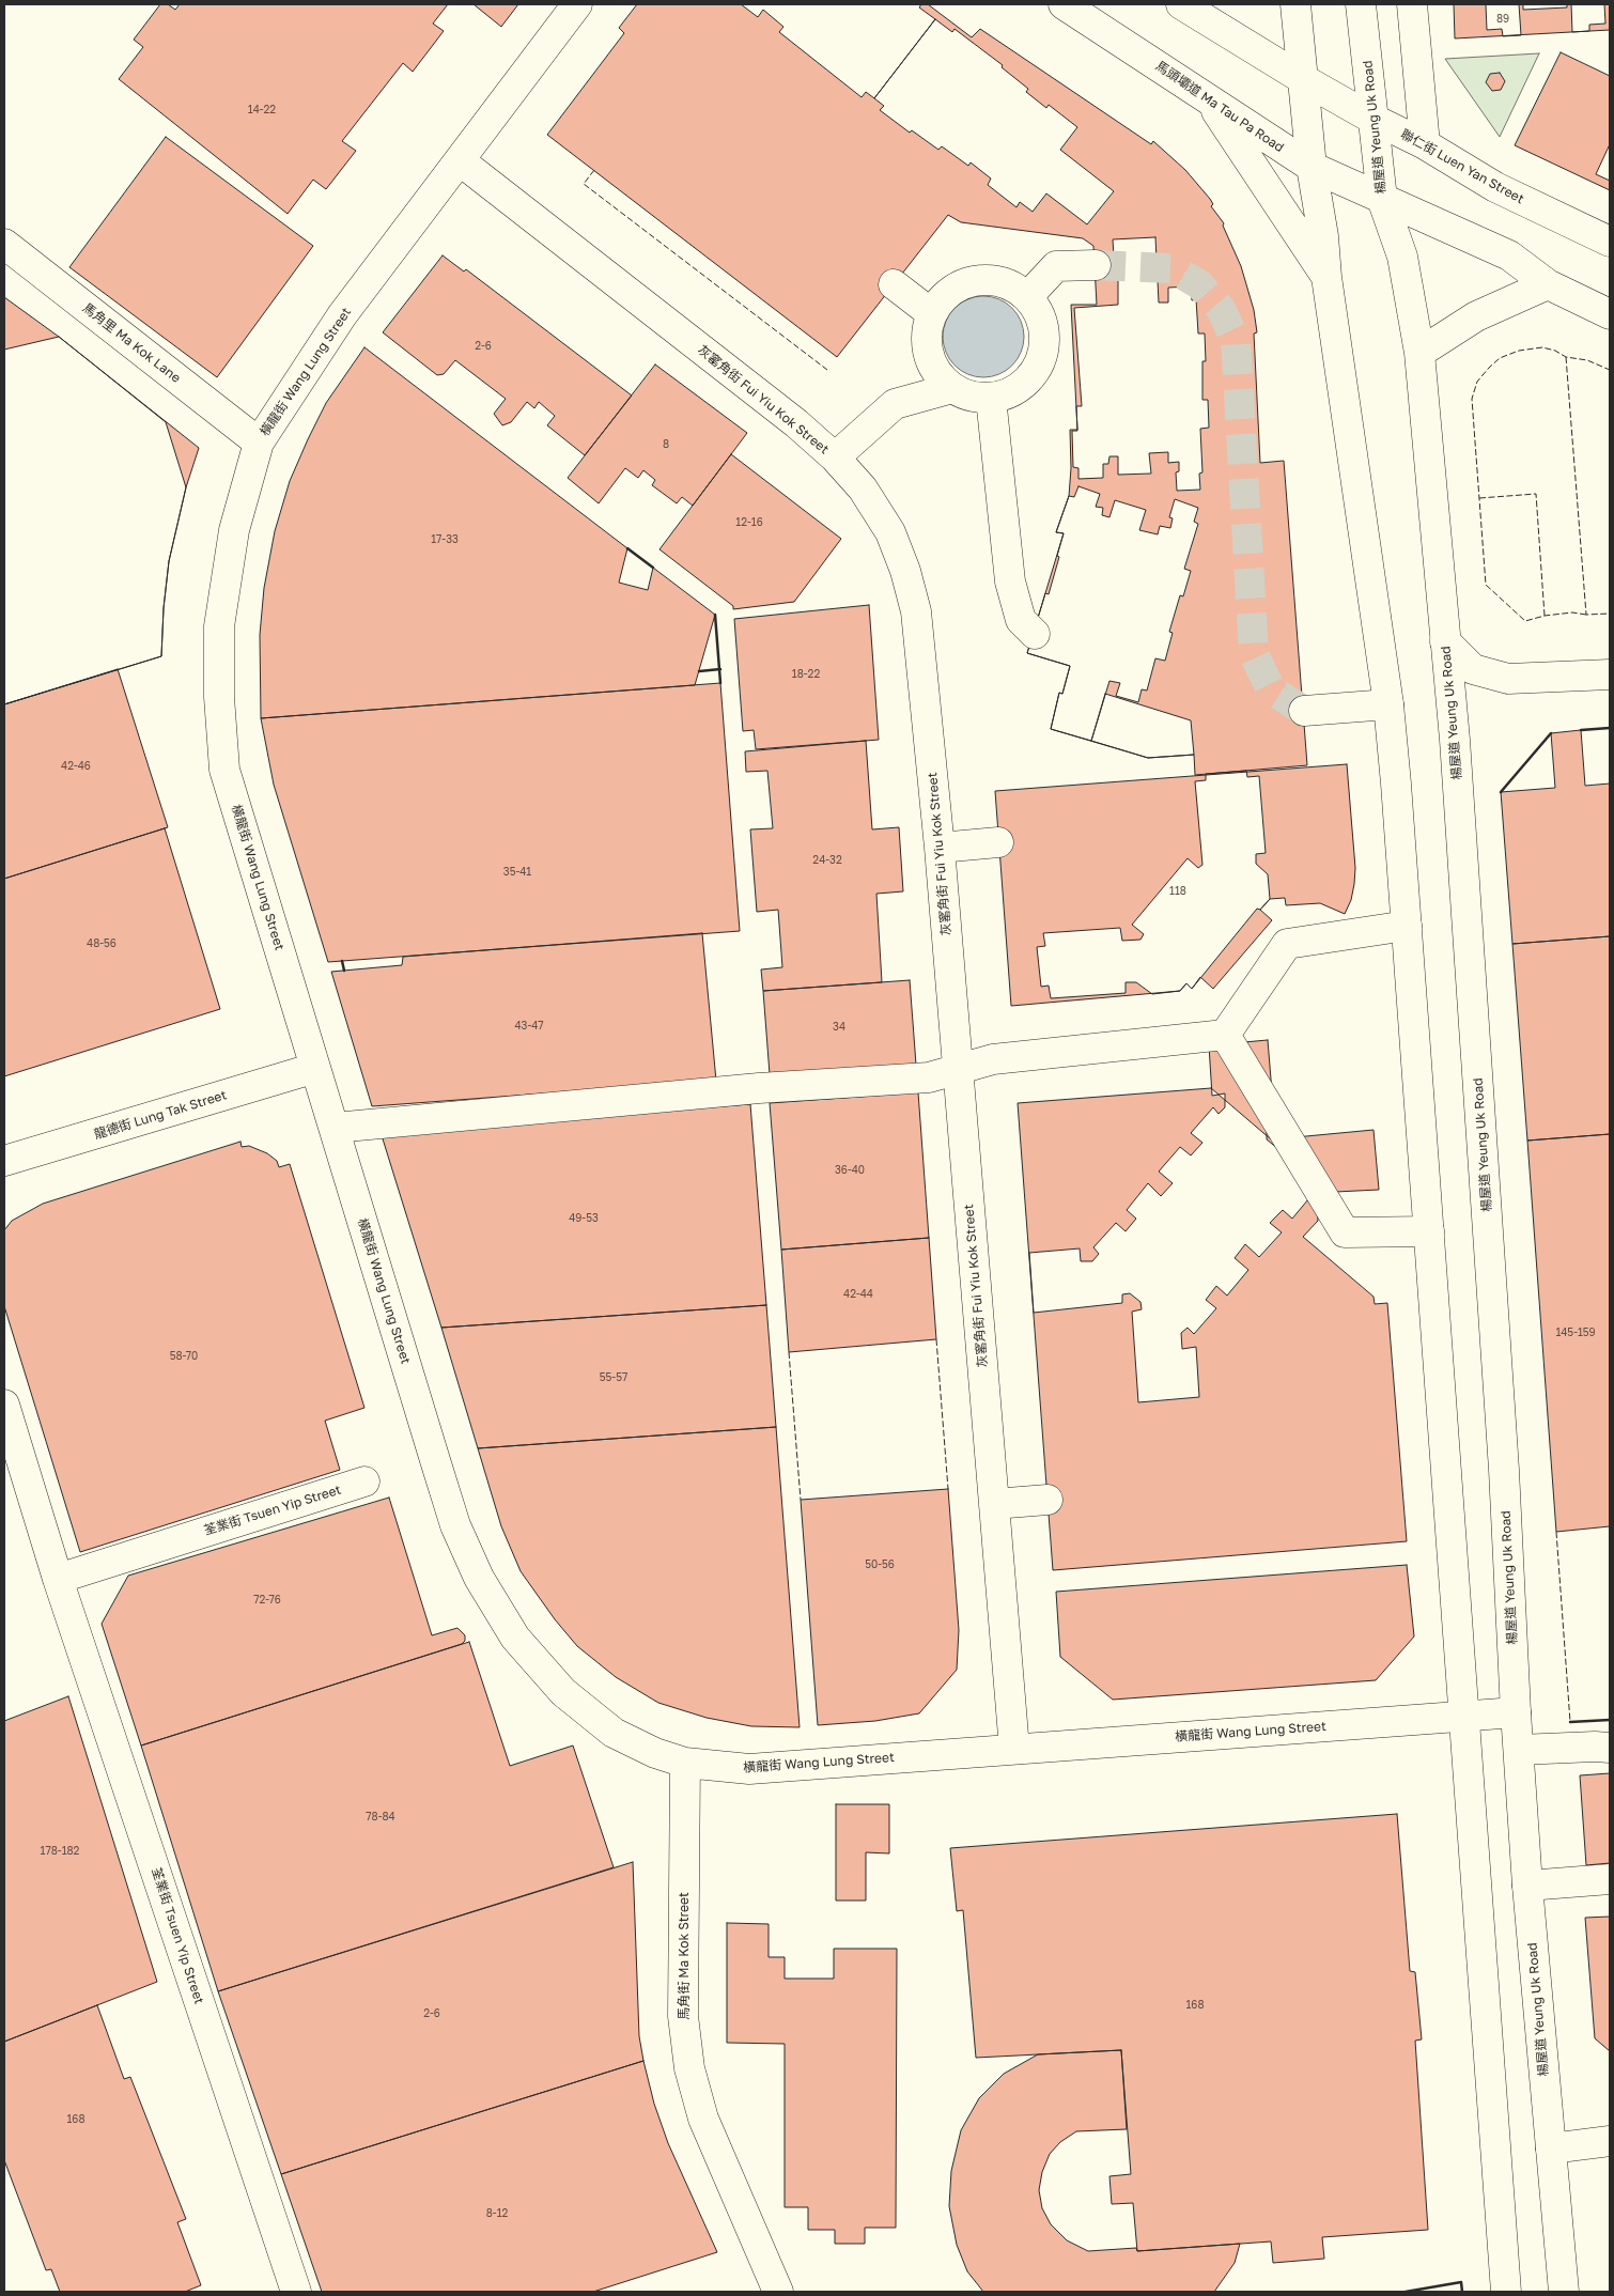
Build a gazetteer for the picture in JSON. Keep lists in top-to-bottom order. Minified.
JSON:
{"streets":{"street":["馬頭壩道 Ma Tau Pa Road","楊屋道 Yeung Uk Road","聯仁街 Luen Yan Street","馬角里 Ma Kok Lane","橫龍街 Wang Lung Street","灰窰角街 Fui Yiu Kok Street","龍德街 Lung Tak Street","荃業街 Tsuen Yip Street","馬角街 Ma Kok Street"]},"crossings":[["馬頭壩道 Ma Tau Pa Road","楊屋道 Yeung Uk Road"],["楊屋道 Yeung Uk Road","聯仁街 Luen Yan Street"],["楊屋道 Yeung Uk Road","橫龍街 Wang Lung Street"],["馬角里 Ma Kok Lane","橫龍街 Wang Lung Street"],["橫龍街 Wang Lung Street","灰窰角街 Fui Yiu Kok Street"],["橫龍街 Wang Lung Street","龍德街 Lung Tak Street"],["橫龍街 Wang Lung Street","馬角街 Ma Kok Street"]],"house_numbers":["89","14-22","2-6","8","12-16","17-33","18-22","42-46","24-32","35-41","118","48-56","43-47","34","36-40","49-53","42-44","145-159","58-70","55-57","50-56","72-76","78-84","178-182","168","2-6","168","8-12"]}
